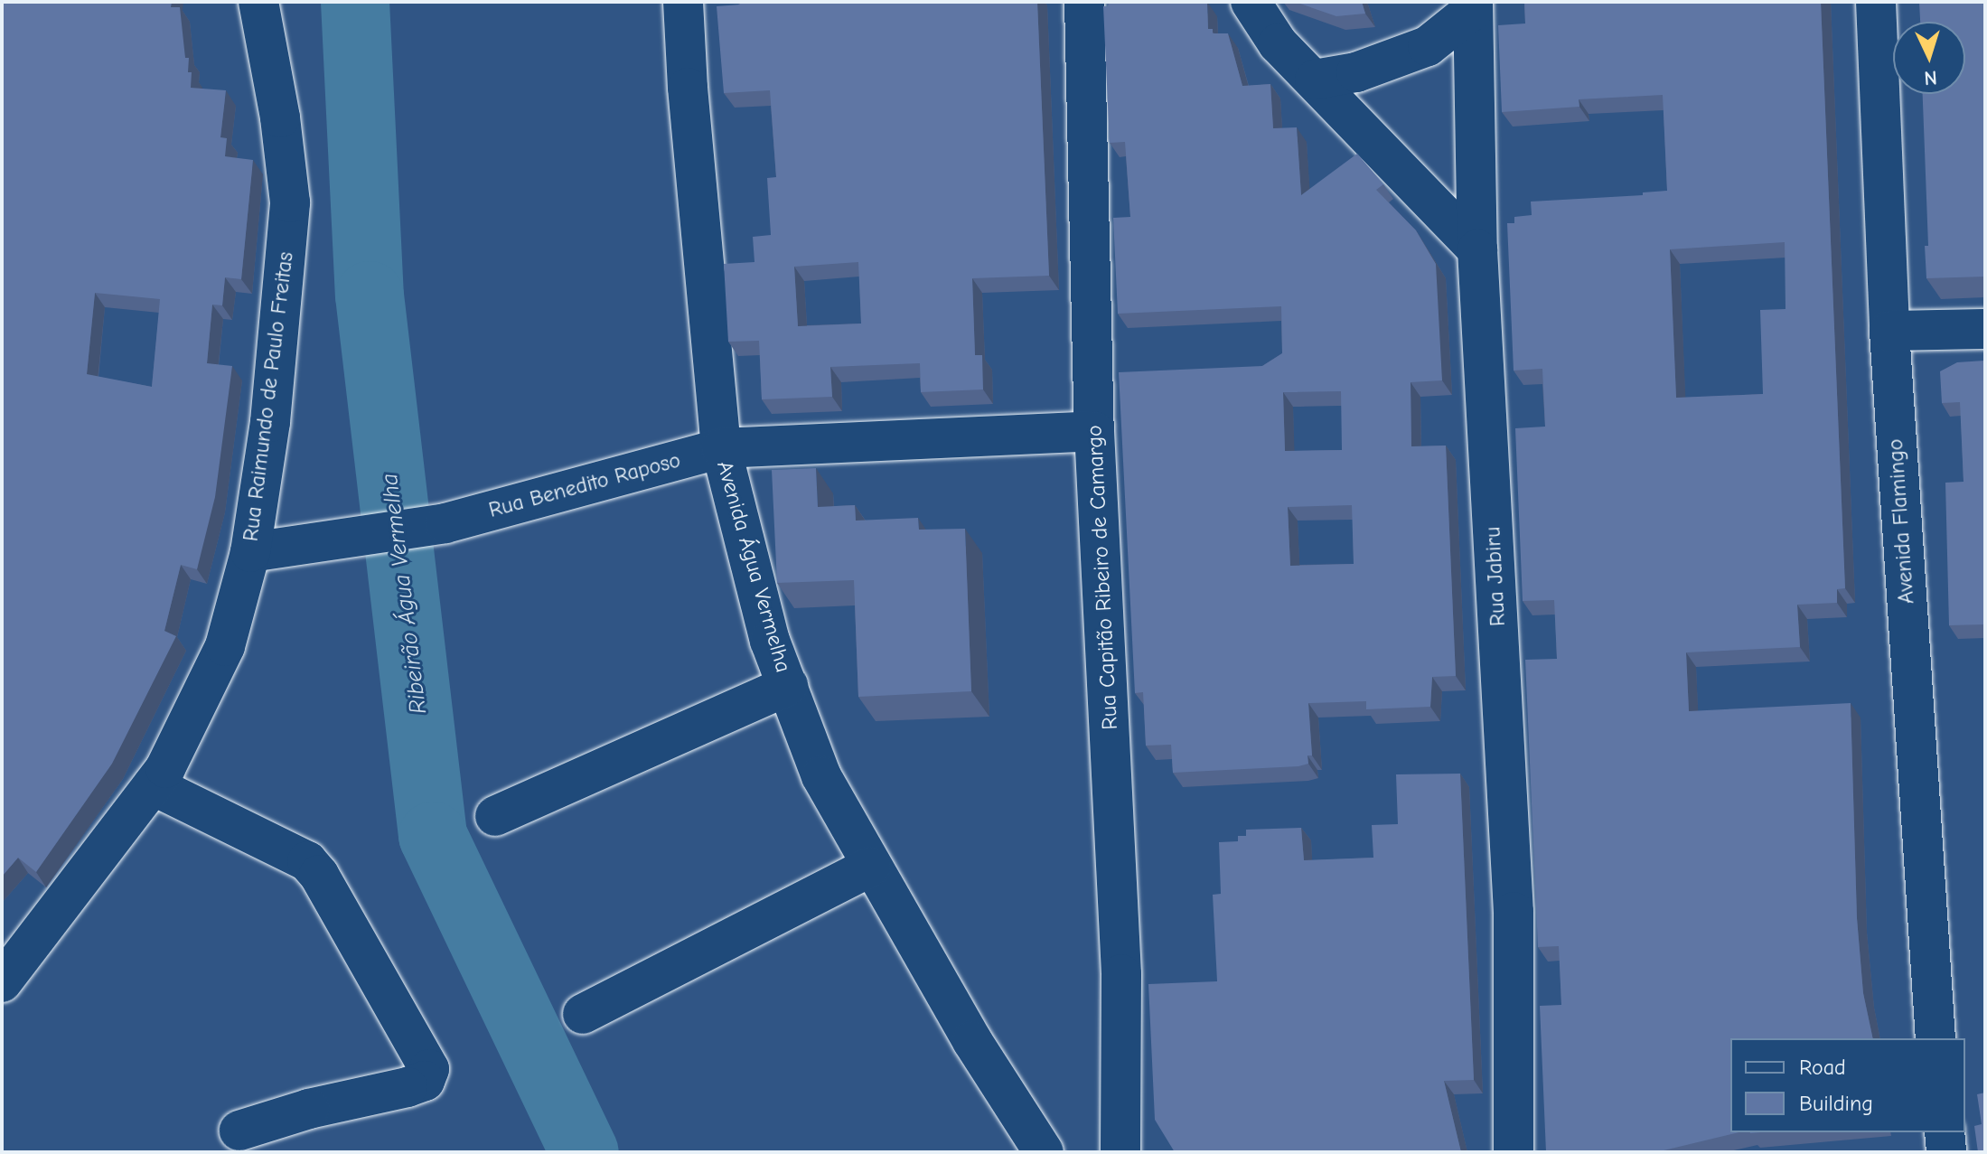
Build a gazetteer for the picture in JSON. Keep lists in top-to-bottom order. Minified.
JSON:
{"streets":{"street":["Rua Raimundo de Paulo Freitas","Rua Benedito Raposo","Avenida Flamingo","Avenida Água Vermelha","Rua Jabiru","Rua Capitão Ribeiro de Camargo"]},"crossings":[["Rua Raimundo de Paulo Freitas","Rua Benedito Raposo"],["Rua Benedito Raposo","Avenida Água Vermelha"],["Rua Benedito Raposo","Rua Capitão Ribeiro de Camargo"]],"water":["Ribeirão Água Vermelha"],"legend":["Road","Building"],"north":"bottom"}
